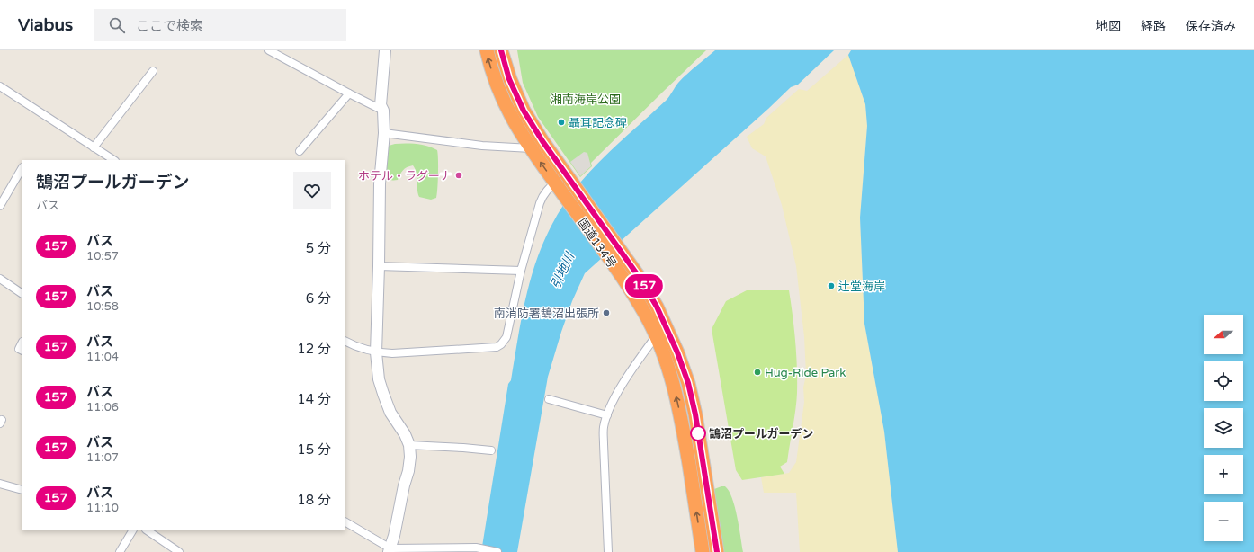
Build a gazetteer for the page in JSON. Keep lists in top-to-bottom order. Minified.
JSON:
{"streets":{"highway":["国道134号"]},"water":["引地川"],"parks":["湘南海岸公園"],"places":["聶耳記念碑","ホテル・ラグーナ","辻堂海岸","南消防署鵠沼出張所","Hug-Ride Park","鵠沼プールガーデン"],"lines":["bus line 157"],"north":"left","page":{"header":"Viabus","search":"ここで検索","nav":["地図","経路","保存済み"],"on_map":"157","heading":["鵠沼プールガーデン","バス"],"list":[{"mark":"157","name":"バス","note":"10:57","value":"5 分"},{"mark":"157","name":"バス","note":"10:58","value":"6 分"},{"mark":"157","name":"バス","note":"11:04","value":"12 分"},{"mark":"157","name":"バス","note":"11:06","value":"14 分"},{"mark":"157","name":"バス","note":"11:07","value":"15 分"},{"mark":"157","name":"バス","note":"11:10","value":"18 分"}],"map_buttons":["+","−"]}}
